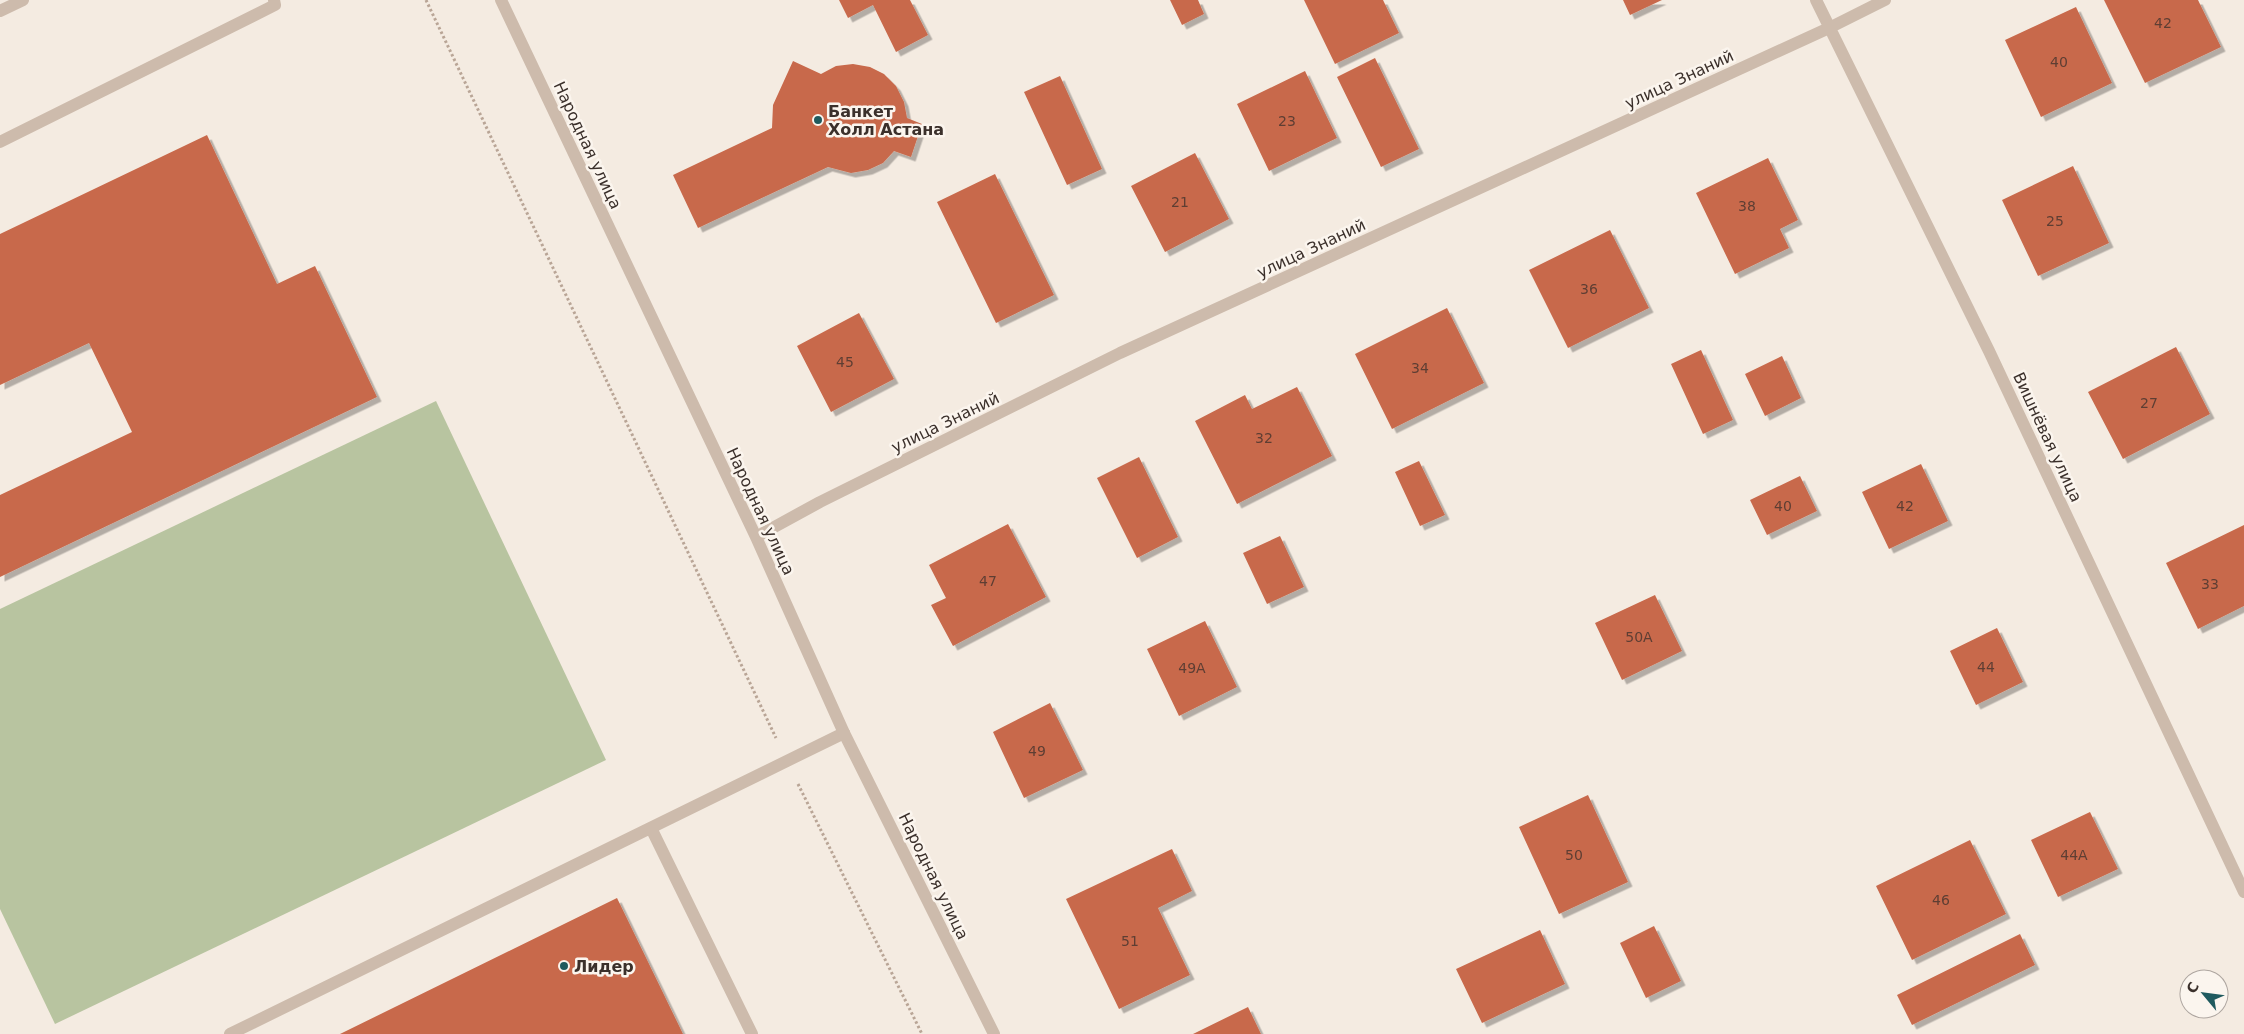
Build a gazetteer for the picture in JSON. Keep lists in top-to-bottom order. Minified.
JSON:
{"streets":{"street":["улица Знаний","Народная улица","Вишнёвая улица"]},"crossings":[["улица Знаний","Народная улица"],["улица Знаний","Вишнёвая улица"]],"places":["Банкет Холл Астана","Лидер"],"house_numbers":["42","40","23","21","38","25","36","45","34","27","32","40","42","47","33","50А","44","49А","49","50","44А","46","51"],"north":"top left"}
